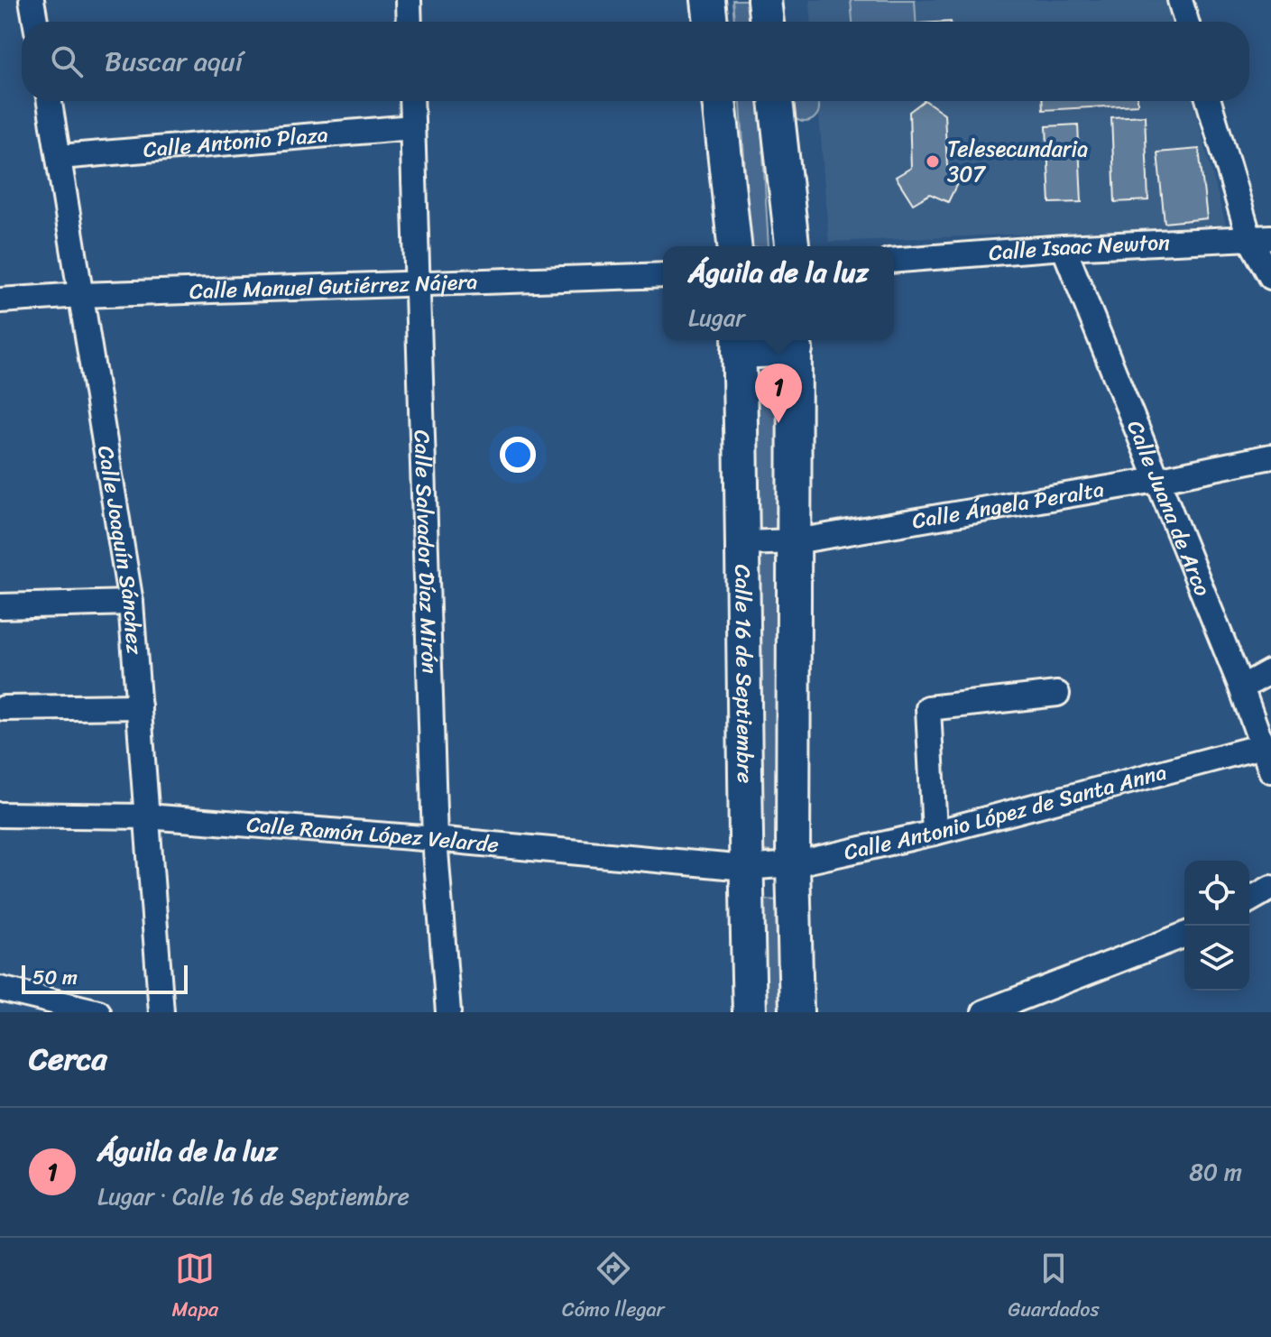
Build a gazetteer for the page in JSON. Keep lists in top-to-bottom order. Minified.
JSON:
{"streets":{"street":["Calle Antonio Plaza","Calle Isaac Newton","Calle Manuel Gutiérrez Nájera","Calle Ángela Peralta","Calle Juana de Arco","Calle Joaquín Sánchez","Calle Salvador Díaz Mirón","Calle 16 de Septiembre","Calle Antonio López de Santa Anna","Calle Ramón López Velarde"]},"crossings":[["Calle Antonio Plaza","Calle Joaquín Sánchez"],["Calle Antonio Plaza","Calle Salvador Díaz Mirón"],["Calle Isaac Newton","Calle Juana de Arco"],["Calle Manuel Gutiérrez Nájera","Calle Joaquín Sánchez"],["Calle Manuel Gutiérrez Nájera","Calle Salvador Díaz Mirón"],["Calle Ángela Peralta","Calle Juana de Arco"],["Calle Ángela Peralta","Calle 16 de Septiembre"],["Calle Juana de Arco","Calle Antonio López de Santa Anna"],["Calle Joaquín Sánchez","Calle Ramón López Velarde"],["Calle Salvador Díaz Mirón","Calle Ramón López Velarde"],["Calle 16 de Septiembre","Calle Antonio López de Santa Anna"],["Calle 16 de Septiembre","Calle Ramón López Velarde"],["Calle Antonio López de Santa Anna","Calle Ramón López Velarde"]],"places":["Telesecundaria 307"],"scale_bar":"50 m","page":{"search":"Buscar aquí","popup":["Águila de la luz","Lugar"],"pins":"1","scale":"50 m","heading":"Cerca","list":[{"mark":"1","name":"Águila de la luz","note":"Lugar · Calle 16 de Septiembre","value":"80 m"}],"nav":["Mapa","Cómo llegar","Guardados"]}}
